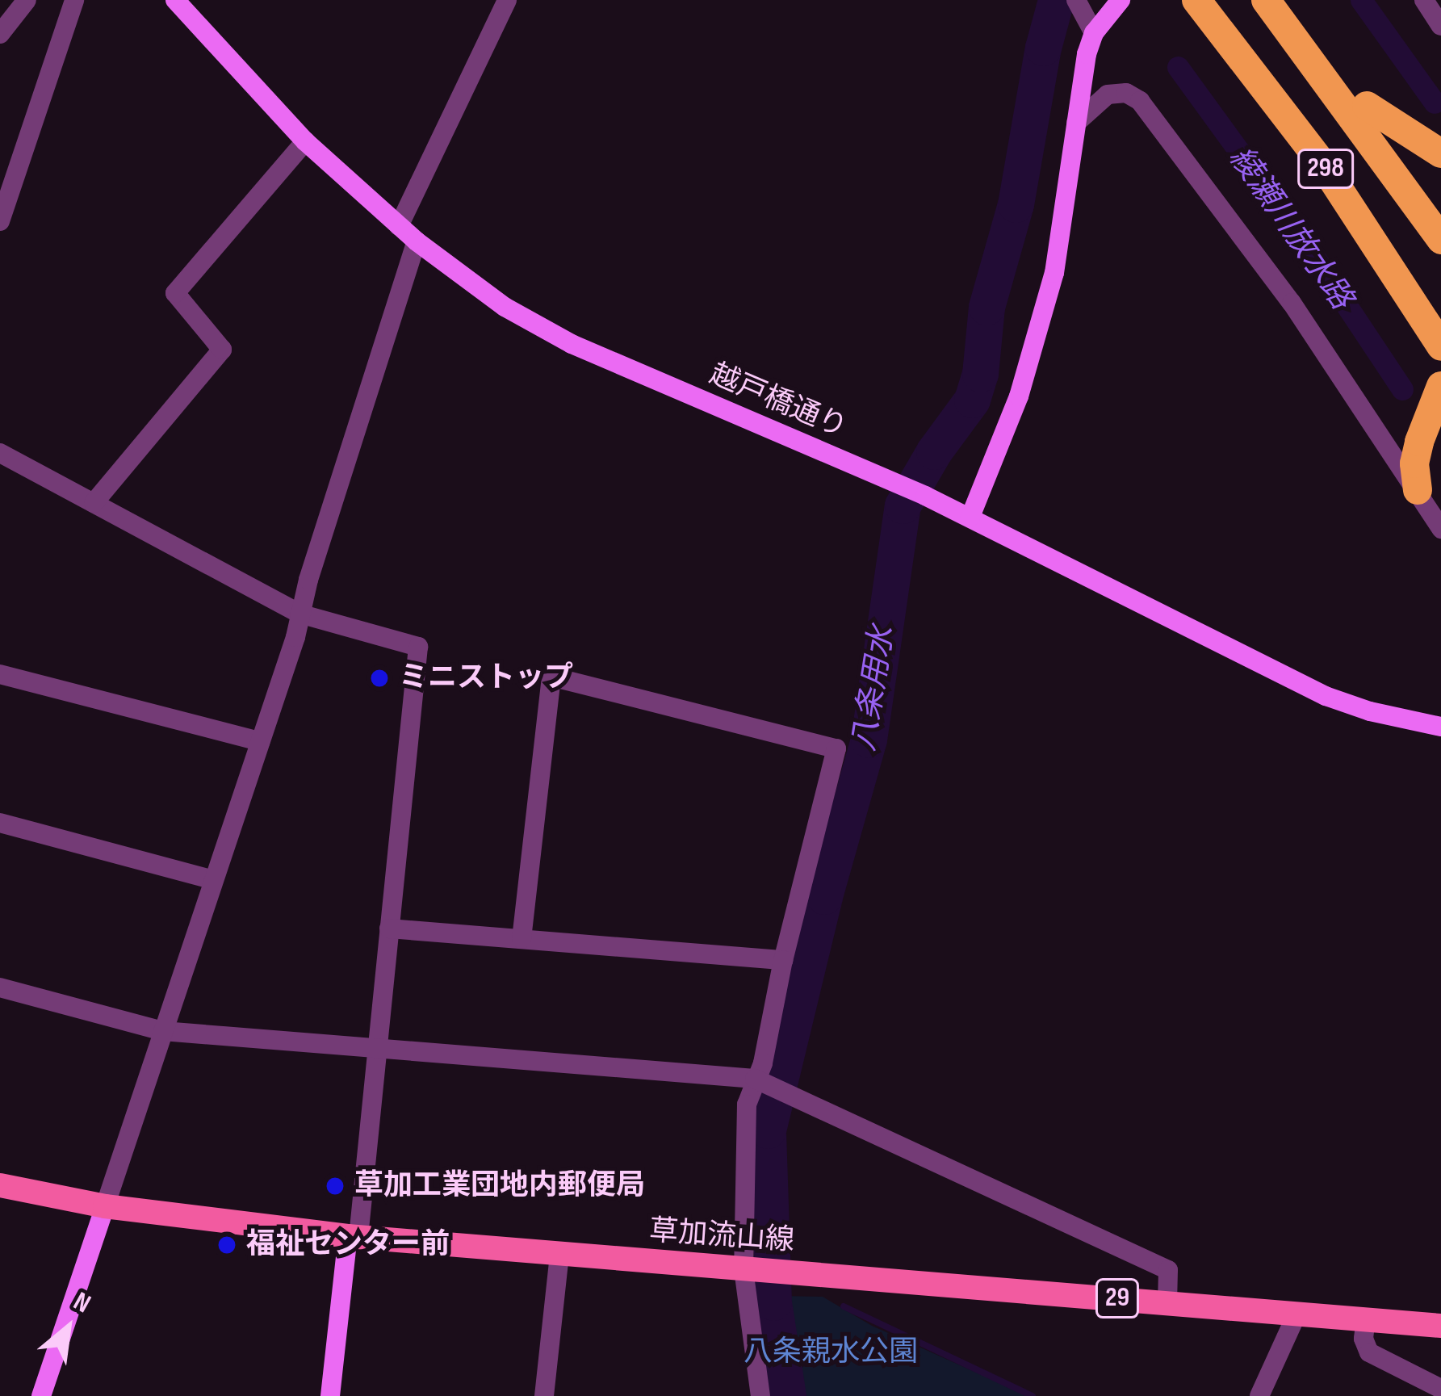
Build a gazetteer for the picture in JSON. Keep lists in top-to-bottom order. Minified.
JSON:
{"streets":{"highway":["298"],"main road":["草加流山線","29"],"street":["越戸橋通り"]},"water":["綾瀬川放水路","八条用水"],"parks":["八条親水公園"],"places":["ミニストップ","草加工業団地内郵便局","福祉センター前"],"north":"top right"}
